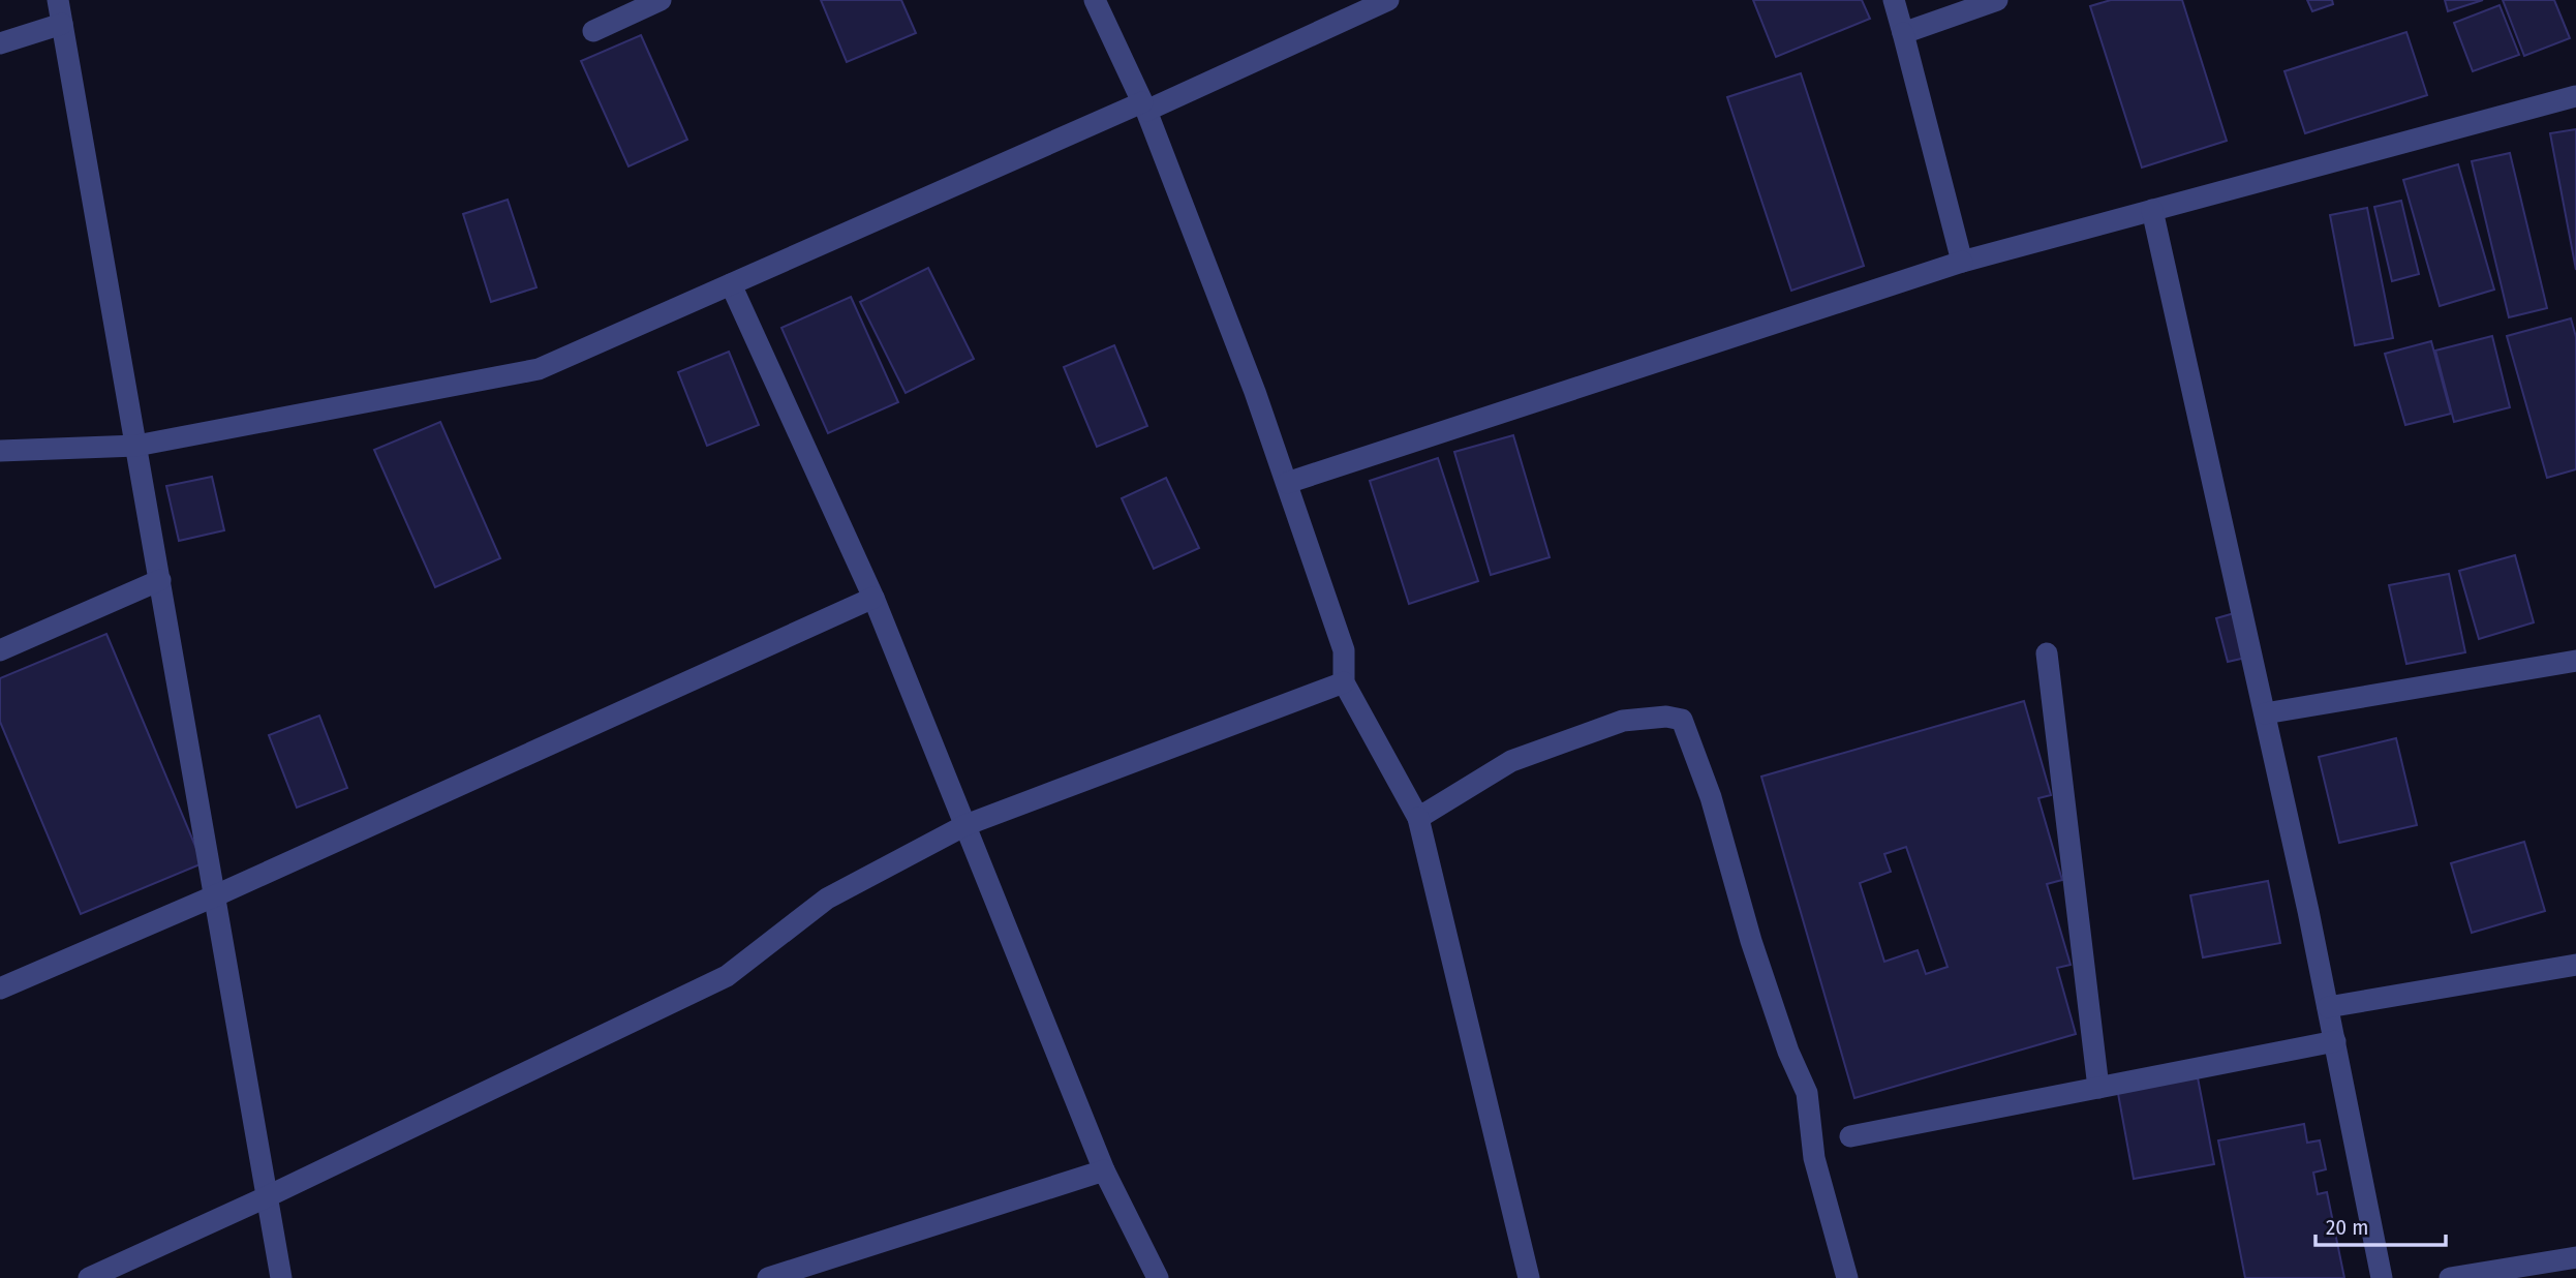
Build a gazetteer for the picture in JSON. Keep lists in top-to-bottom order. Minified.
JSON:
{"scale_bar":"20 m"}
